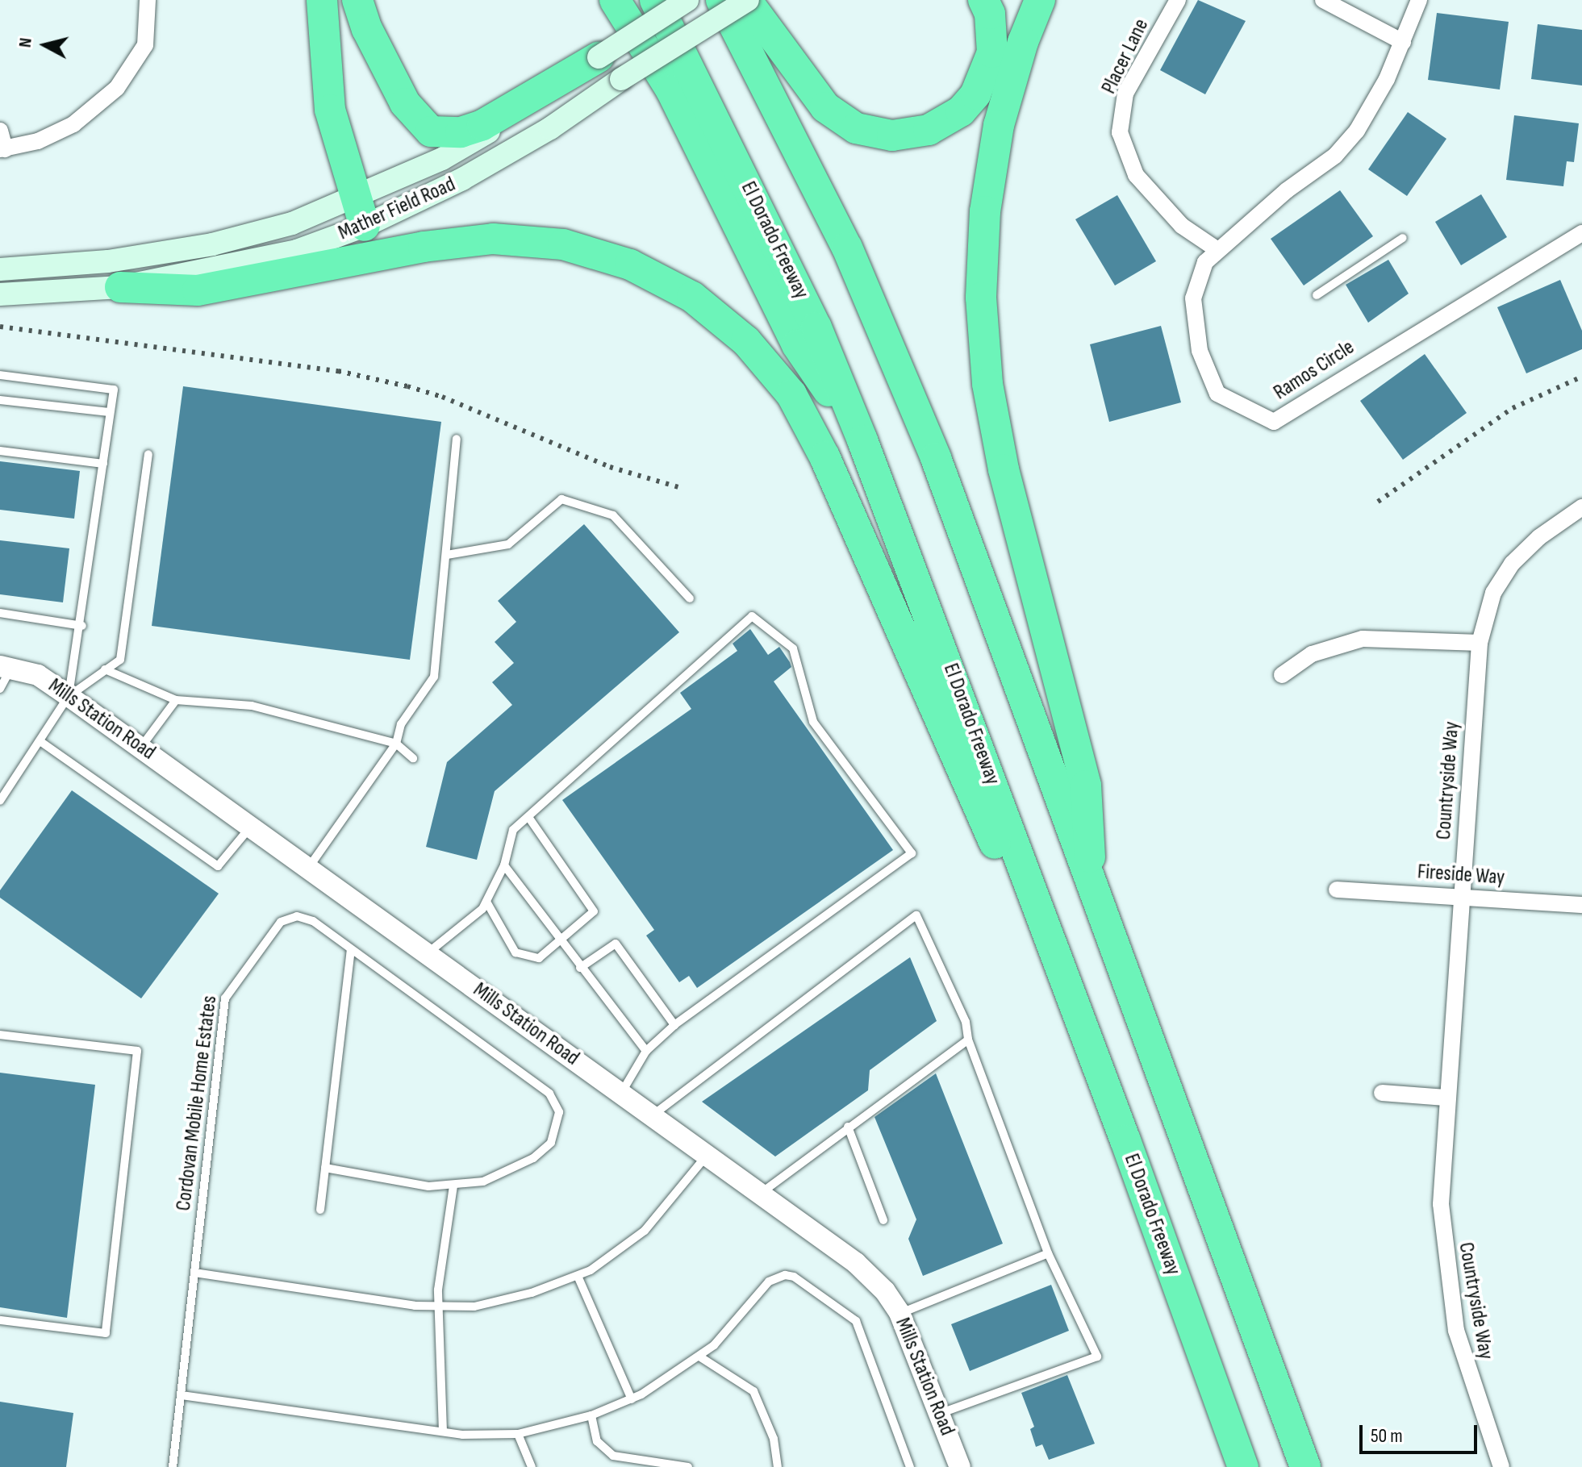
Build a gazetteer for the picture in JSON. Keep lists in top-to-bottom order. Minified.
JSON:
{"streets":{"highway":["El Dorado Freeway"],"main road":["Mather Field Road"],"street":["Placer Lane","Ramos Circle","Mills Station Road","Countryside Way","Fireside Way"],"lane":["Cordovan Mobile Home Estates"]},"crossings":[["Placer Lane","Ramos Circle"],["Countryside Way","Fireside Way"]],"scale_bar":"50 m","north":"left"}
